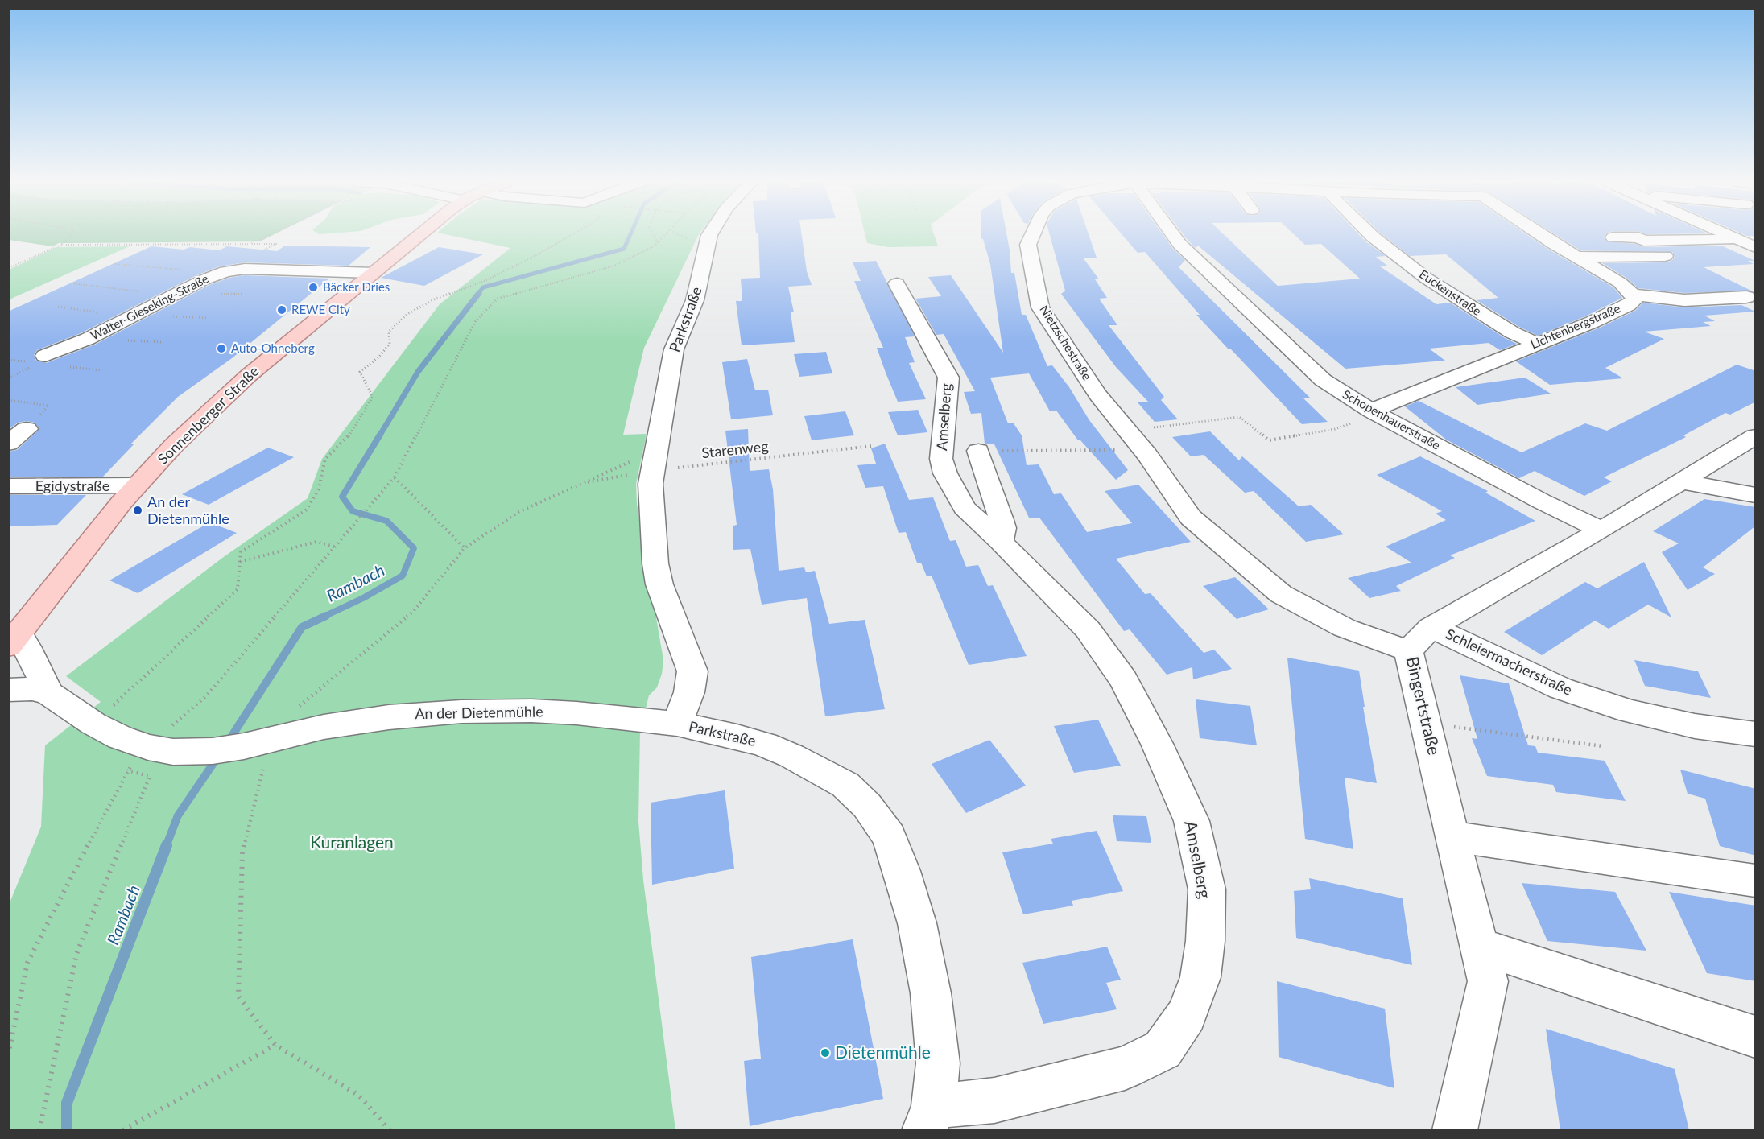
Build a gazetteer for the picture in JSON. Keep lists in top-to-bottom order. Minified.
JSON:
{"streets":{"main road":["Sonnenberger Straße"],"street":["Euckenstraße","Walter-Gieseking-Straße","Parkstraße","Lichtenbergstraße","Nietzschestraße","Amselberg","Schopenhauerstraße","Egidystraße","Schleiermacherstraße","Bingertstraße","An der Dietenmühle"],"path":["Starenweg"]},"crossings":[["Euckenstraße","Lichtenbergstraße"],["Walter-Gieseking-Straße","Sonnenberger Straße"],["Parkstraße","Amselberg"],["Parkstraße","An der Dietenmühle"],["Lichtenbergstraße","Schopenhauerstraße"],["Nietzschestraße","Bingertstraße"],["Sonnenberger Straße","Egidystraße"],["Schopenhauerstraße","Bingertstraße"],["Schleiermacherstraße","Bingertstraße"]],"water":["Rambach"],"parks":["Kuranlagen"],"places":["Bäcker Dries","REWE City","Auto-Ohneberg","An der Dietenmühle","Dietenmühle"]}
